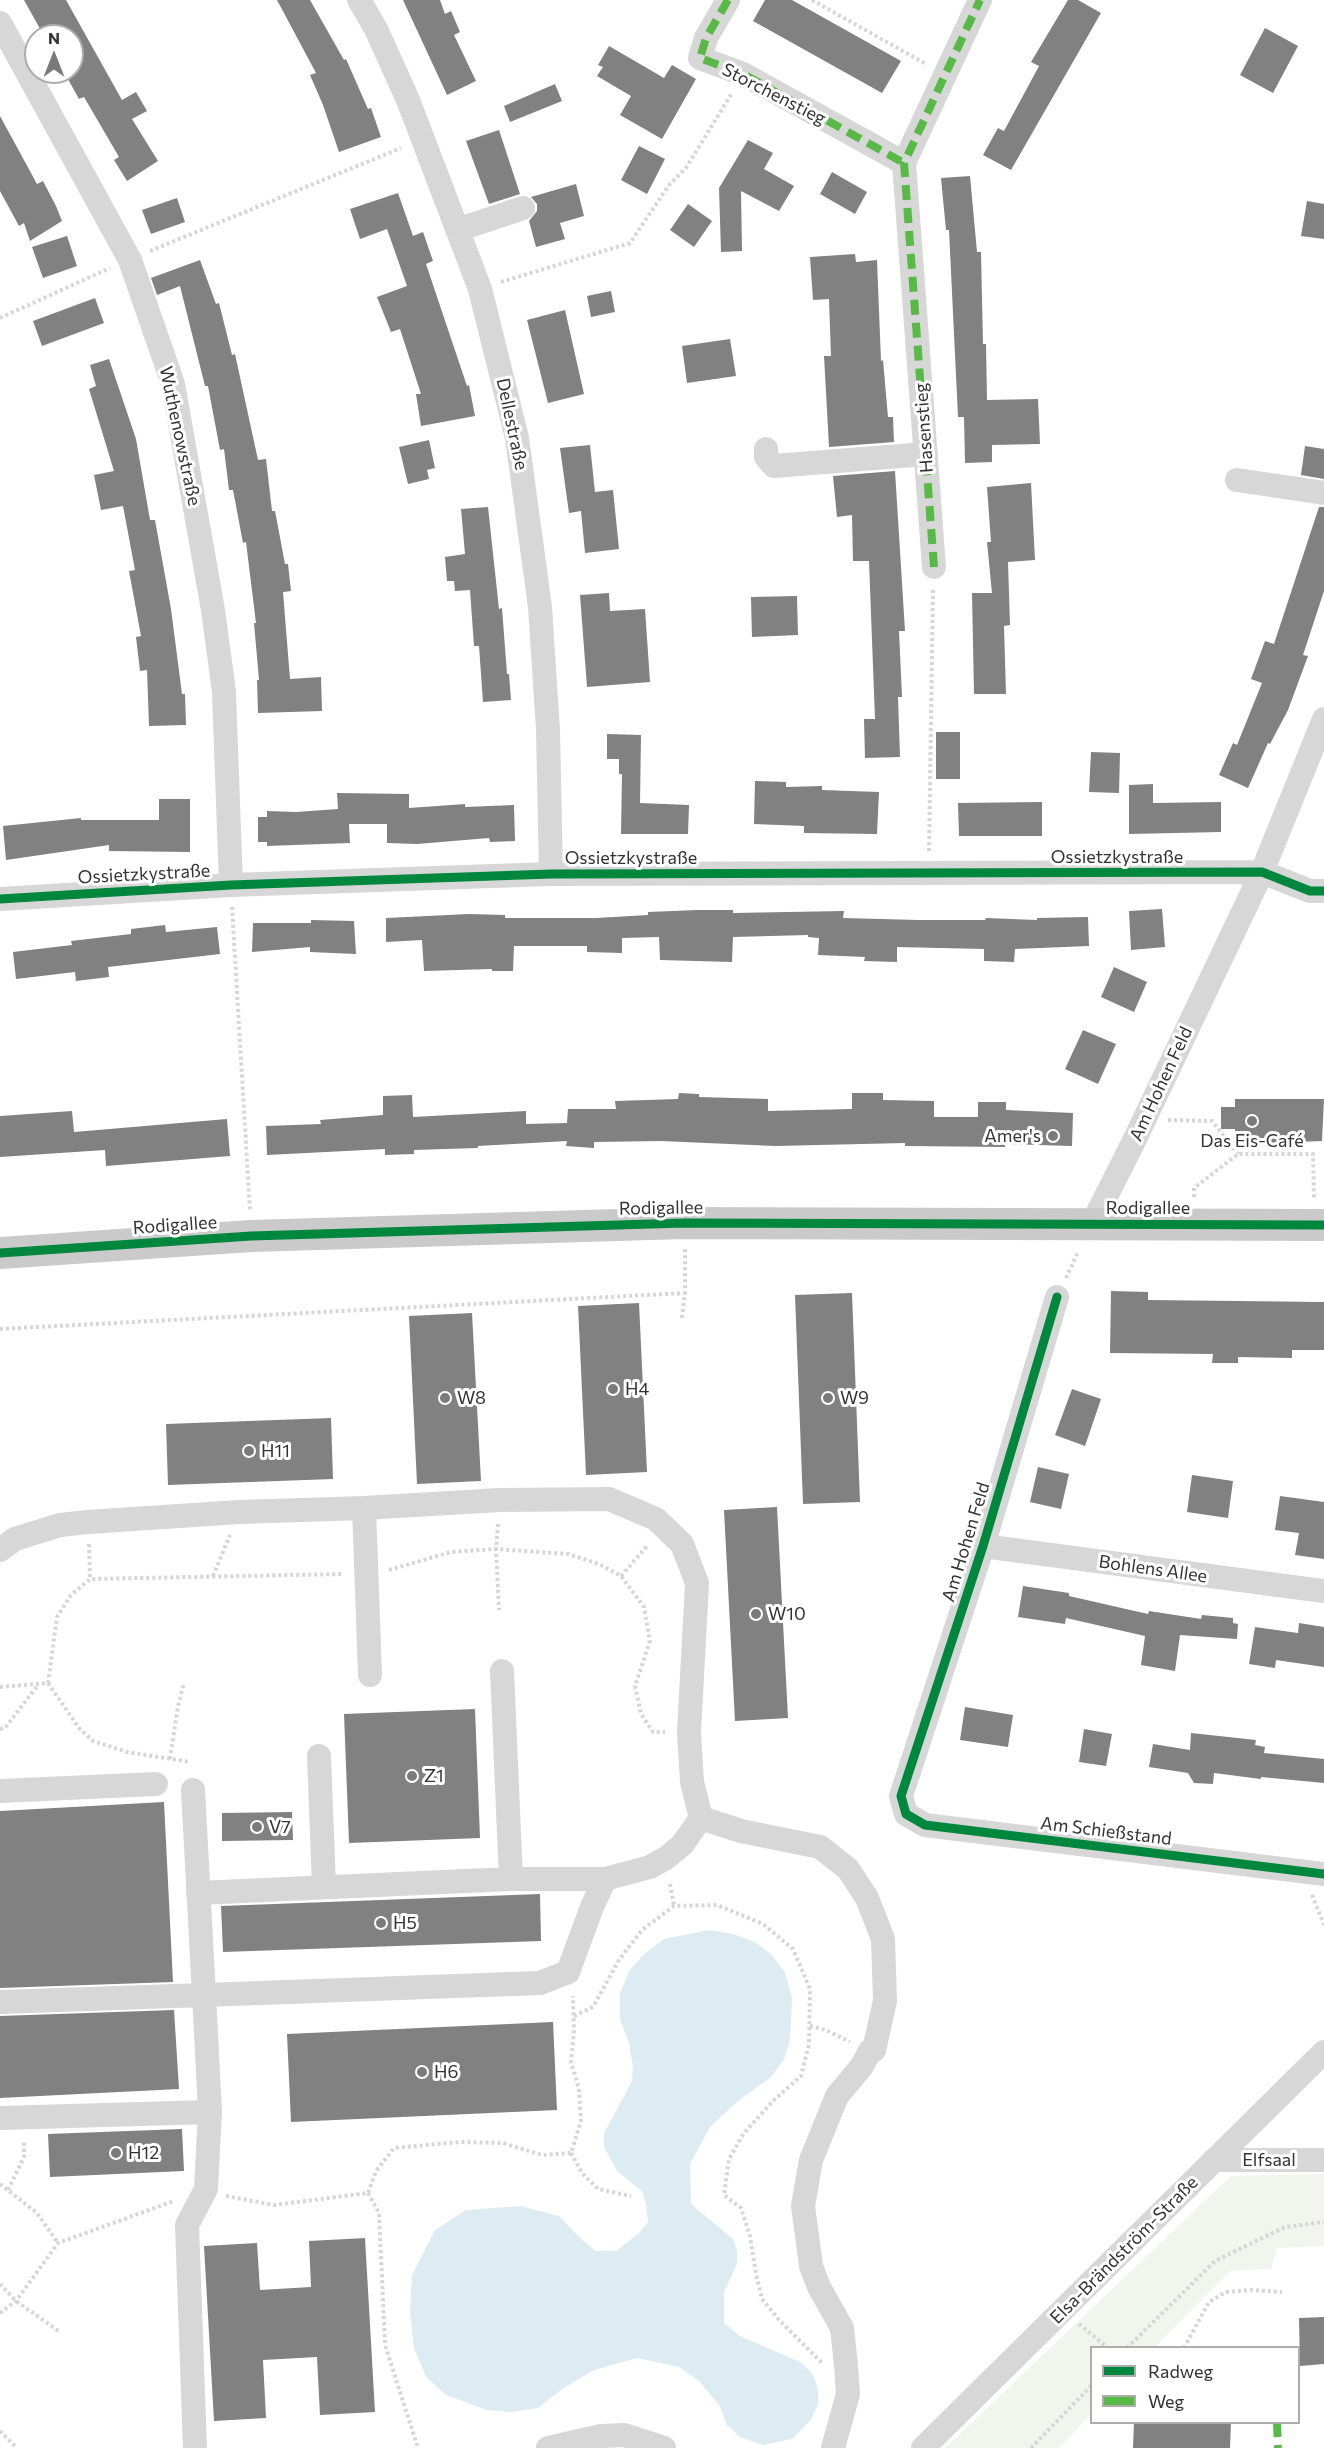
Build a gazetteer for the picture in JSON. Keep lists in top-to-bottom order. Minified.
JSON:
{"streets":{"main road":["Rodigallee"],"street":["Storchenstieg","Dellestraße","Hasenstieg","Wuthenowstraße","Ossietzkystraße","Am Hohen Feld","Bohlens Allee","Am Schießstand","Elfsaal","Elsa-Brändström-Straße"]},"crossings":[["Storchenstieg","Hasenstieg"],["Dellestraße","Ossietzkystraße"],["Wuthenowstraße","Ossietzkystraße"],["Ossietzkystraße","Am Hohen Feld"],["Am Hohen Feld","Rodigallee"],["Am Hohen Feld","Bohlens Allee"],["Am Hohen Feld","Am Schießstand"],["Elfsaal","Elsa-Brändström-Straße"]],"places":["Das Eis-Café","Amer's","H4","W8","W9","H11","W10","Z1","V7","H5","H6","H12"],"legend":["Radweg","Weg"],"north":"top"}
